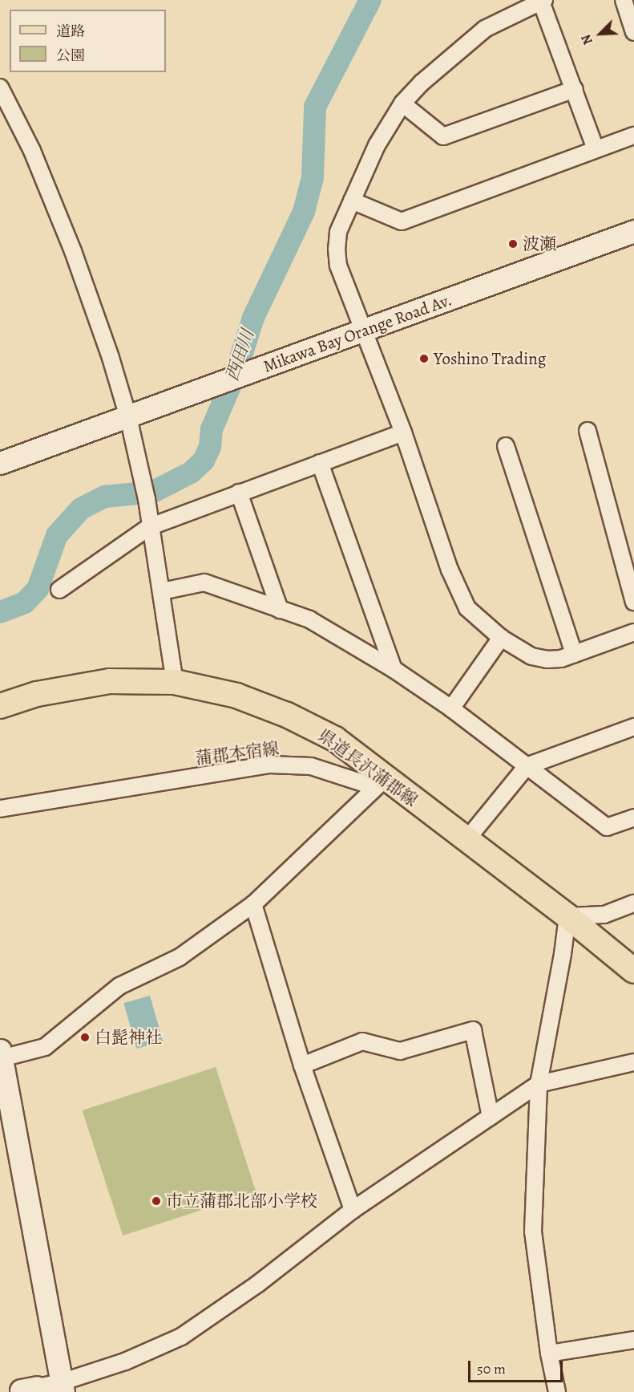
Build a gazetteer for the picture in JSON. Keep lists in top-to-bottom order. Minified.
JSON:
{"streets":{"main road":["県道長沢蒲郡線"],"street":["Mikawa Bay Orange Road Av.","蒲郡本宿線"]},"crossings":[["蒲郡本宿線","県道長沢蒲郡線"]],"water":["西田川"],"places":["波瀬","Yoshino Trading","白髭神社","市立蒲郡北部小学校"],"legend":["道路","公園"],"scale_bar":"50 m","north":"bottom left"}
